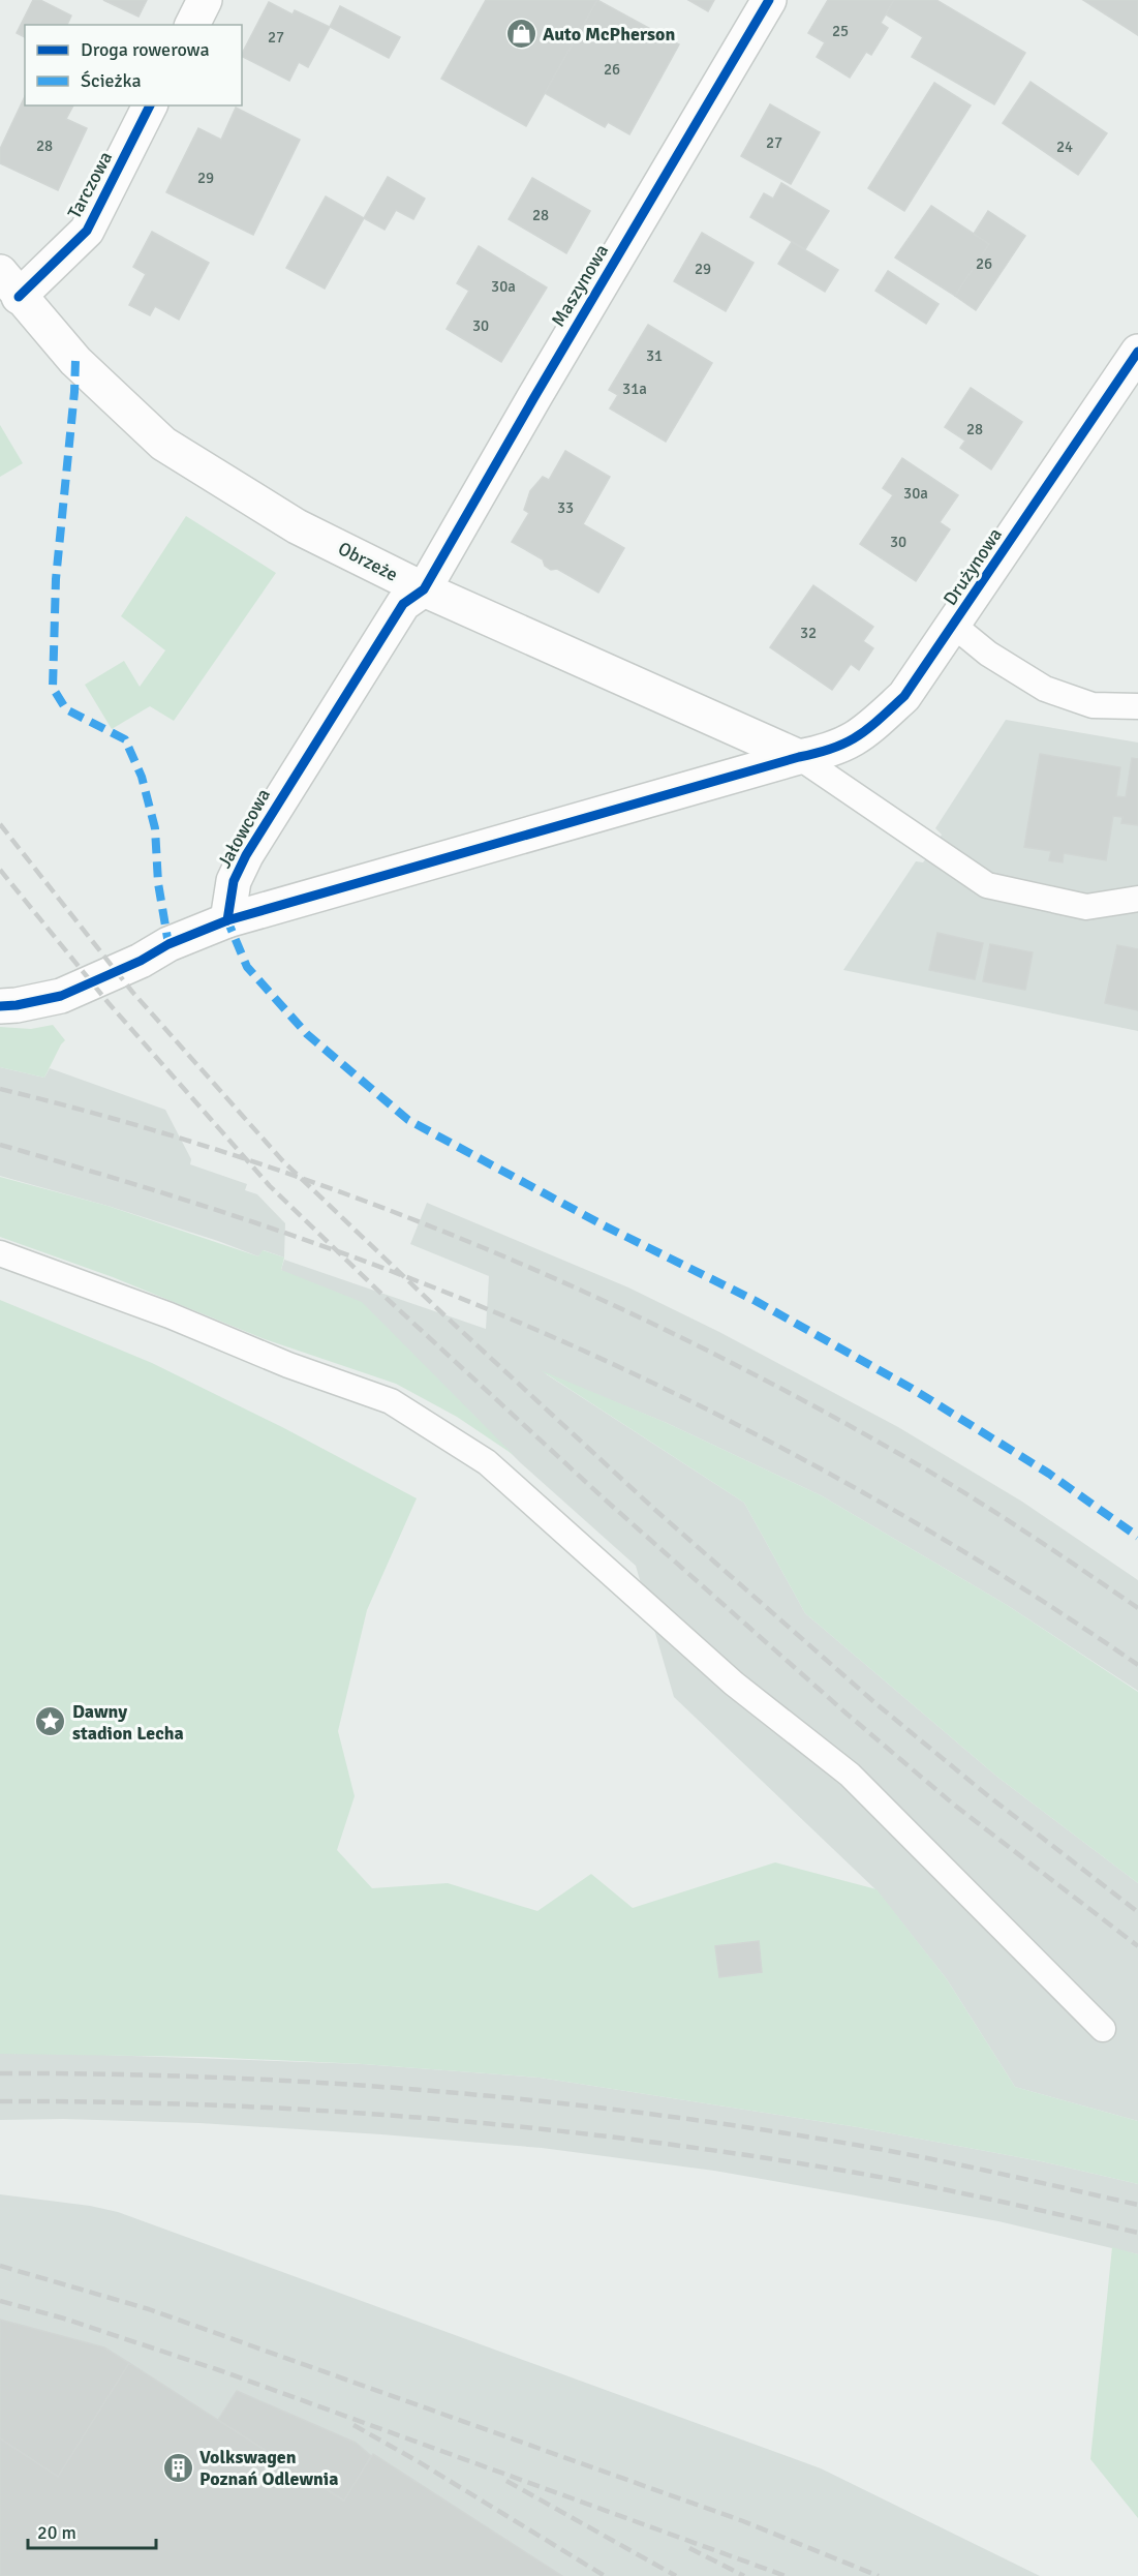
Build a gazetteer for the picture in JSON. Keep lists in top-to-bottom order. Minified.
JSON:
{"streets":{"street":["Tarczowa","Maszynowa","Obrzeże","Drużynowa","Jałowcowa"]},"crossings":[["Tarczowa","Obrzeże"],["Maszynowa","Obrzeże"],["Maszynowa","Jałowcowa"],["Obrzeże","Drużynowa"],["Obrzeże","Jałowcowa"],["Drużynowa","Jałowcowa"]],"places":{"shop":["Auto McPherson"],"place":["Dawny stadion Lecha"],"building":["Volkswagen Poznań Odlewnia"]},"house_numbers":["25","27","26","27","28","24","29","28","26","29","30a","30","31","31a","28","30a","33","30","32"],"legend":["Droga rowerowa","Ścieżka"],"scale_bar":"20 m"}
